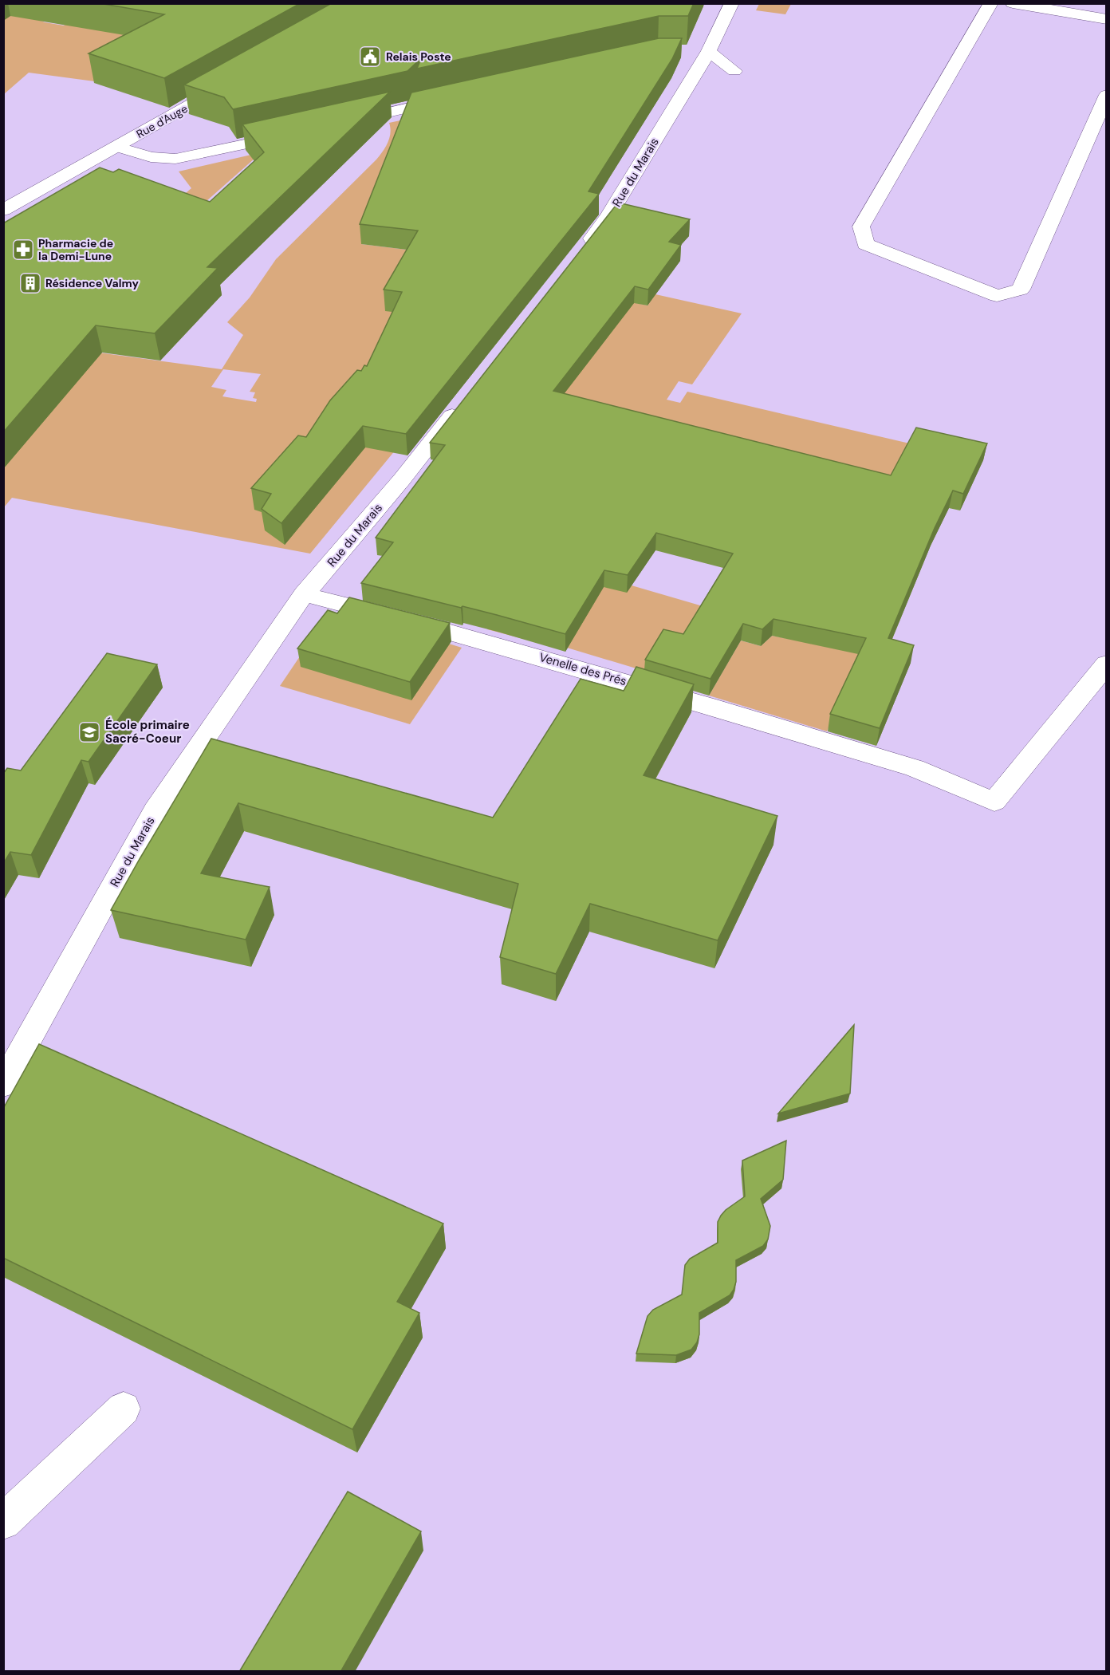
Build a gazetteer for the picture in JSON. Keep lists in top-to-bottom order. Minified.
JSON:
{"streets":{"street":["Rue d'Auge","Rue du Marais","Venelle des Prés"]},"crossings":[["Rue du Marais","Venelle des Prés"]],"places":{"public building":["Relais Poste"],"pharmacy":["Pharmacie de la Demi-Lune"],"building":["Résidence Valmy"],"school or university":["École primaire Sacré-Coeur"]}}
